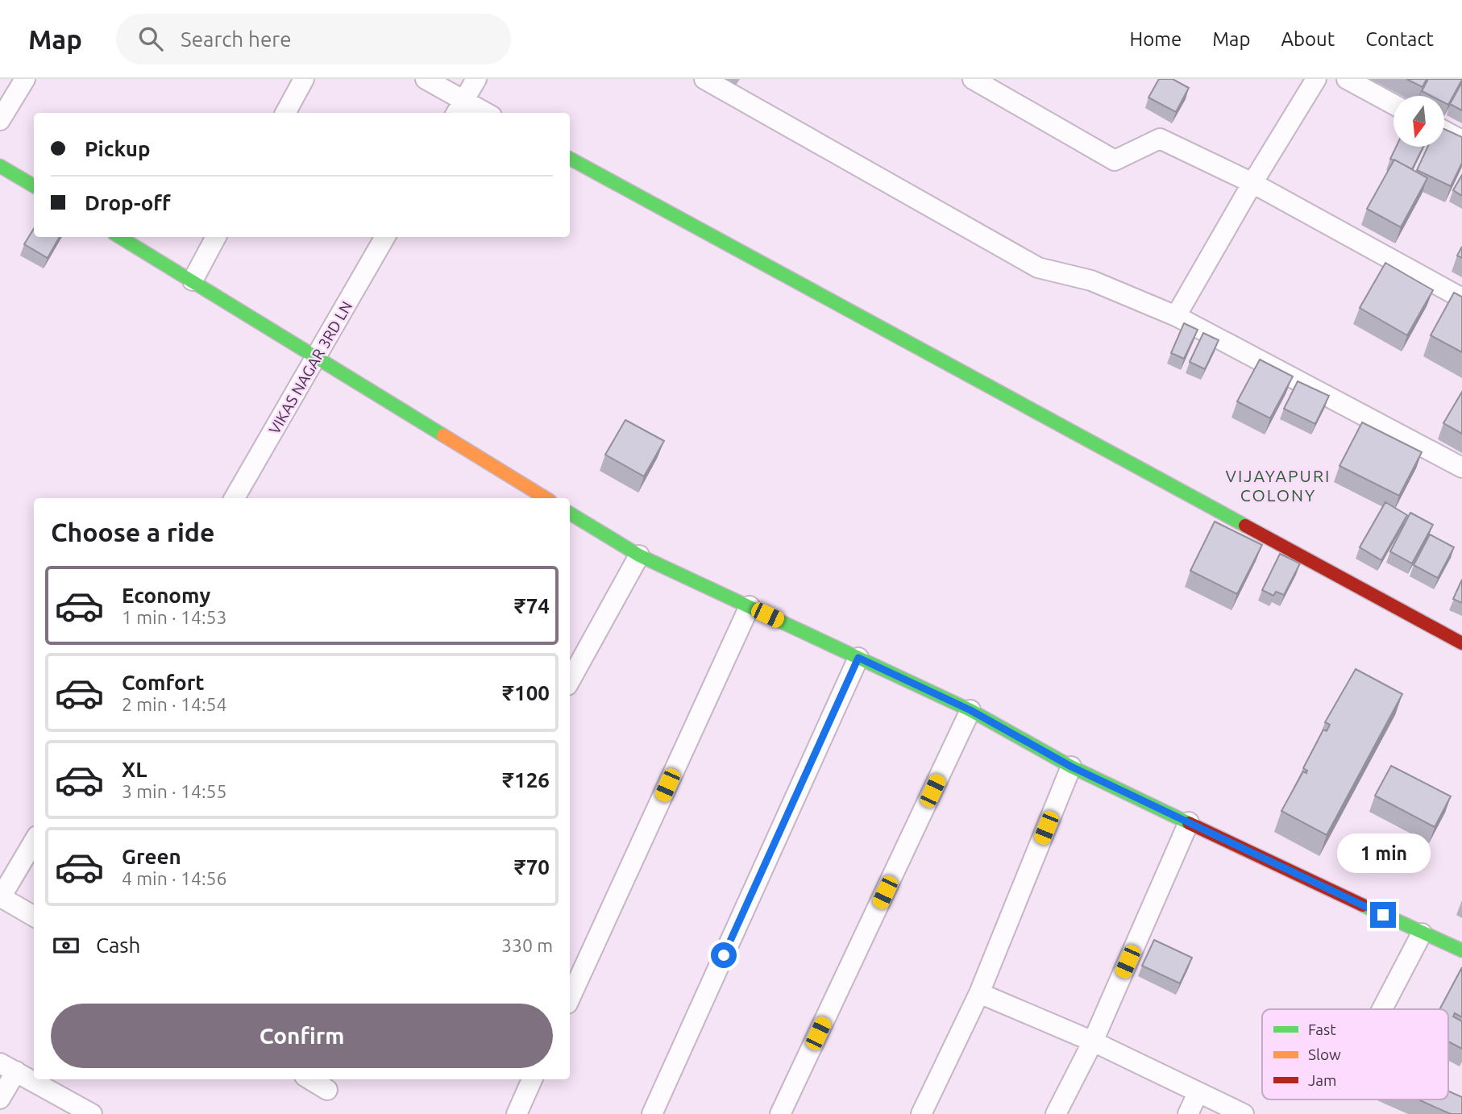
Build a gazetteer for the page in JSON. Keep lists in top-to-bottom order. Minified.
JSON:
{"streets":{"street":["VIKAS NAGAR 3RD LN"]},"districts":["VIJAYAPURI COLONY"],"legend":["Fast","Slow","Jam"],"north":"bottom","page":{"header":"Map","search":"Search here","nav":["Home","Map","About","Contact"],"banner":["Pickup","Drop-off"],"heading":"Choose a ride","list":[{"name":"Economy","note":"1 min · 14:53","value":"₹74"},{"name":"Comfort","note":"2 min · 14:54","value":"₹100"},{"name":"XL","note":"3 min · 14:55","value":"₹126"},{"name":"Green","note":"4 min · 14:56","value":"₹70"}],"bubble":"1 min","pay":["Cash","330 m"],"buttons":"Confirm"}}
